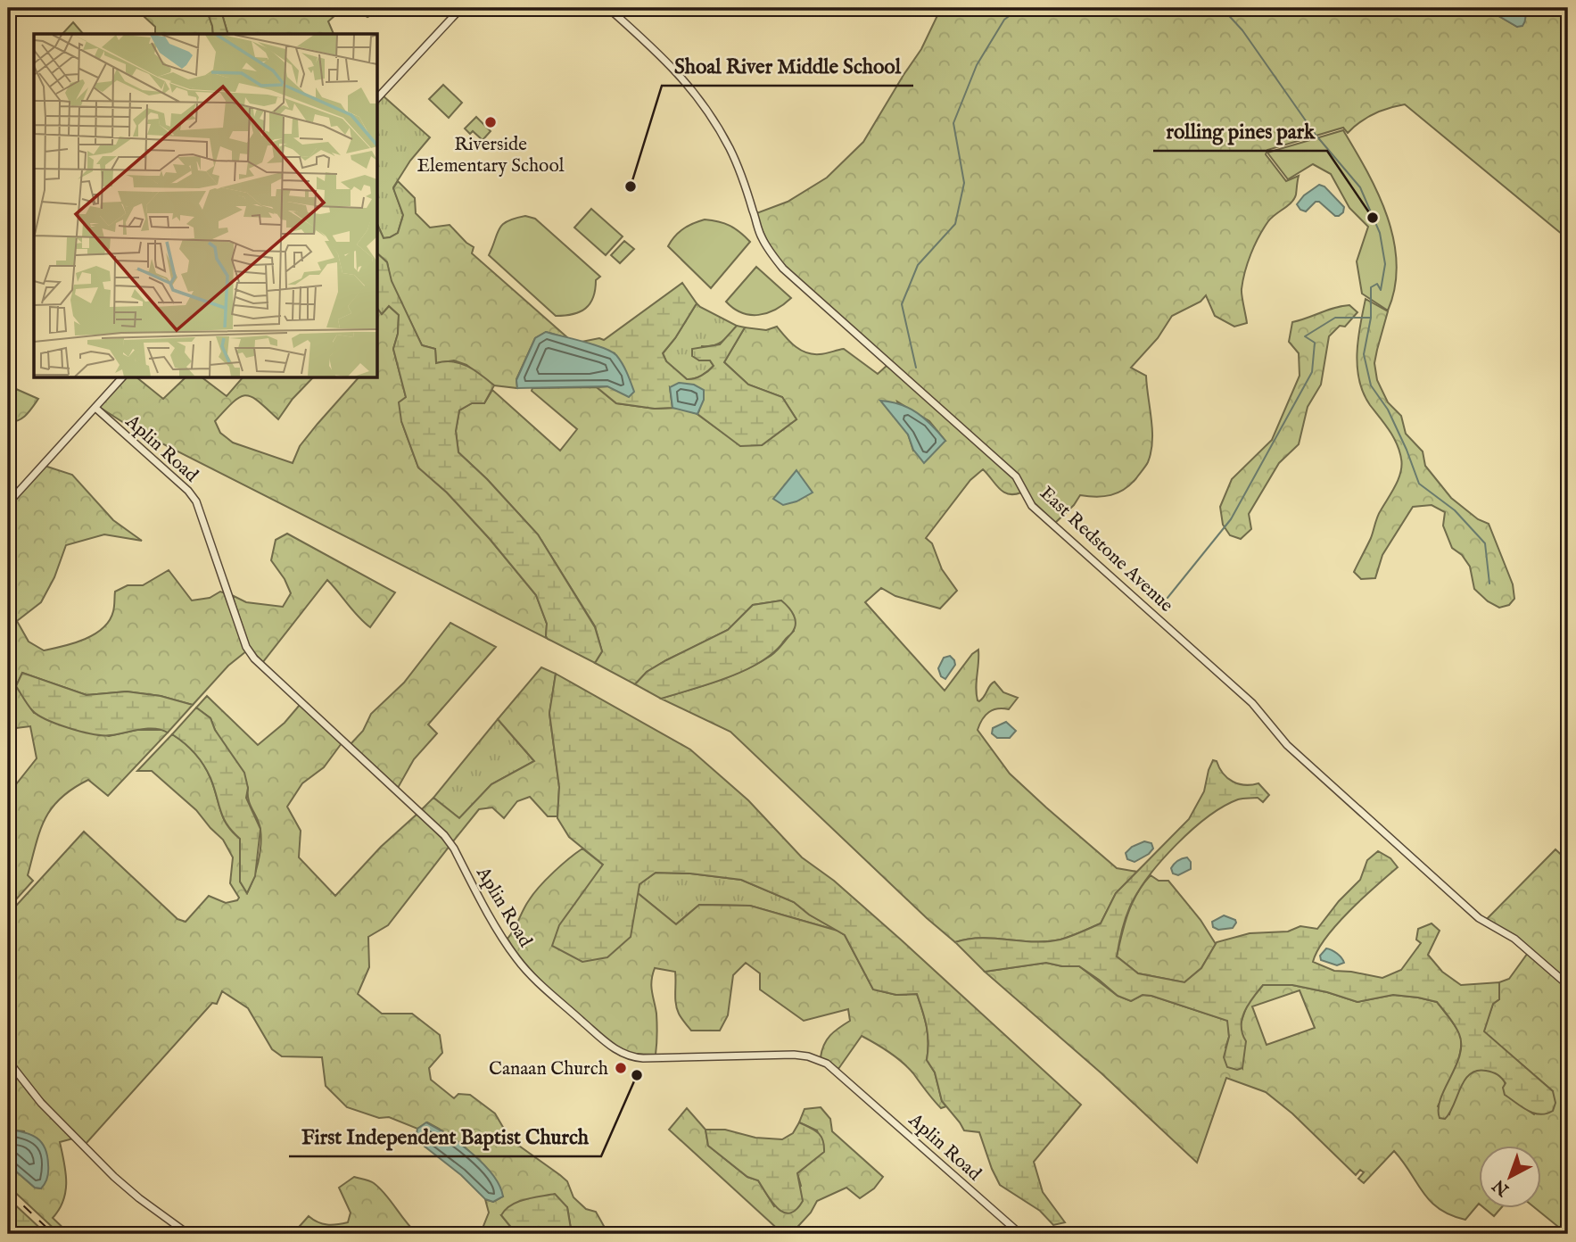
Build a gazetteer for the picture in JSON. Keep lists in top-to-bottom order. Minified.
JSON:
{"streets":{"street":["Aplin Road","East Redstone Avenue"]},"places":["Riverside Elementary School","Shoal River Middle School","rolling pines park","Canaan Church","First Independent Baptist Church"],"north":"bottom left"}
